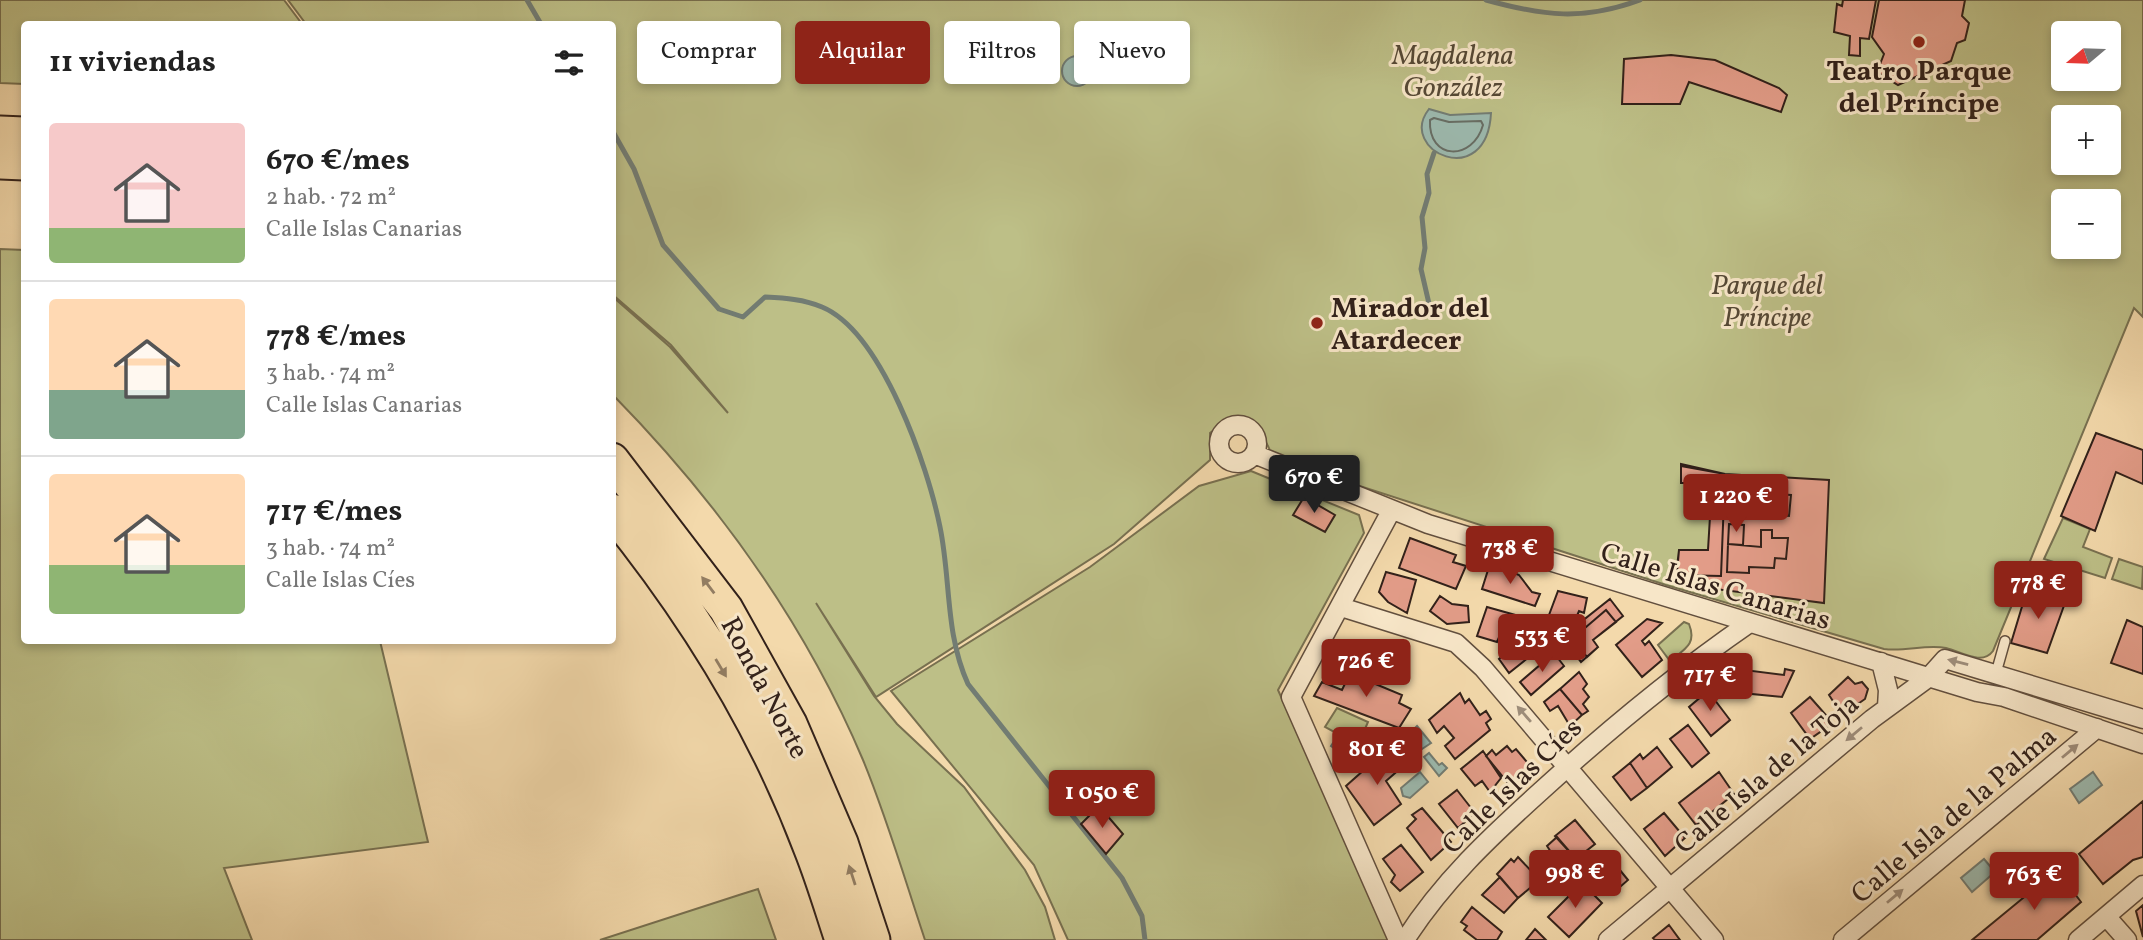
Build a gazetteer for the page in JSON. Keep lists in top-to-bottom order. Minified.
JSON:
{"streets":{"highway":["Ronda Norte"],"street":["Calle Islas Canarias","Calle Isla de la Toja","Calle Islas Cíes","Calle Isla de la Palma"]},"crossings":[["Calle Islas Canarias","Calle Isla de la Toja"],["Calle Islas Canarias","Calle Islas Cíes"],["Calle Islas Canarias","Calle Isla de la Palma"]],"one_way":["Calle Isla de la Toja","Calle Isla de la Palma"],"parks":["Magdalena González","Parque del Príncipe"],"places":["Teatro Parque del Príncipe","Mirador del Atardecer"],"north":"left","page":{"map_buttons":["+","−"],"chip":["Comprar","Alquilar","Filtros","Nuevo"],"heading":"11 viviendas","list":[{"name":"670 €/mes","note":"2 hab. · 72 m² · Calle Islas Canarias"},{"name":"778 €/mes","note":"3 hab. · 74 m² · Calle Islas Canarias"},{"name":"717 €/mes","note":"3 hab. · 74 m² · Calle Islas Cíes"}],"price":["670 €","1 220 €","738 €","778 €","533 €","726 €","717 €","801 €","1 050 €","998 €","763 €"]}}
